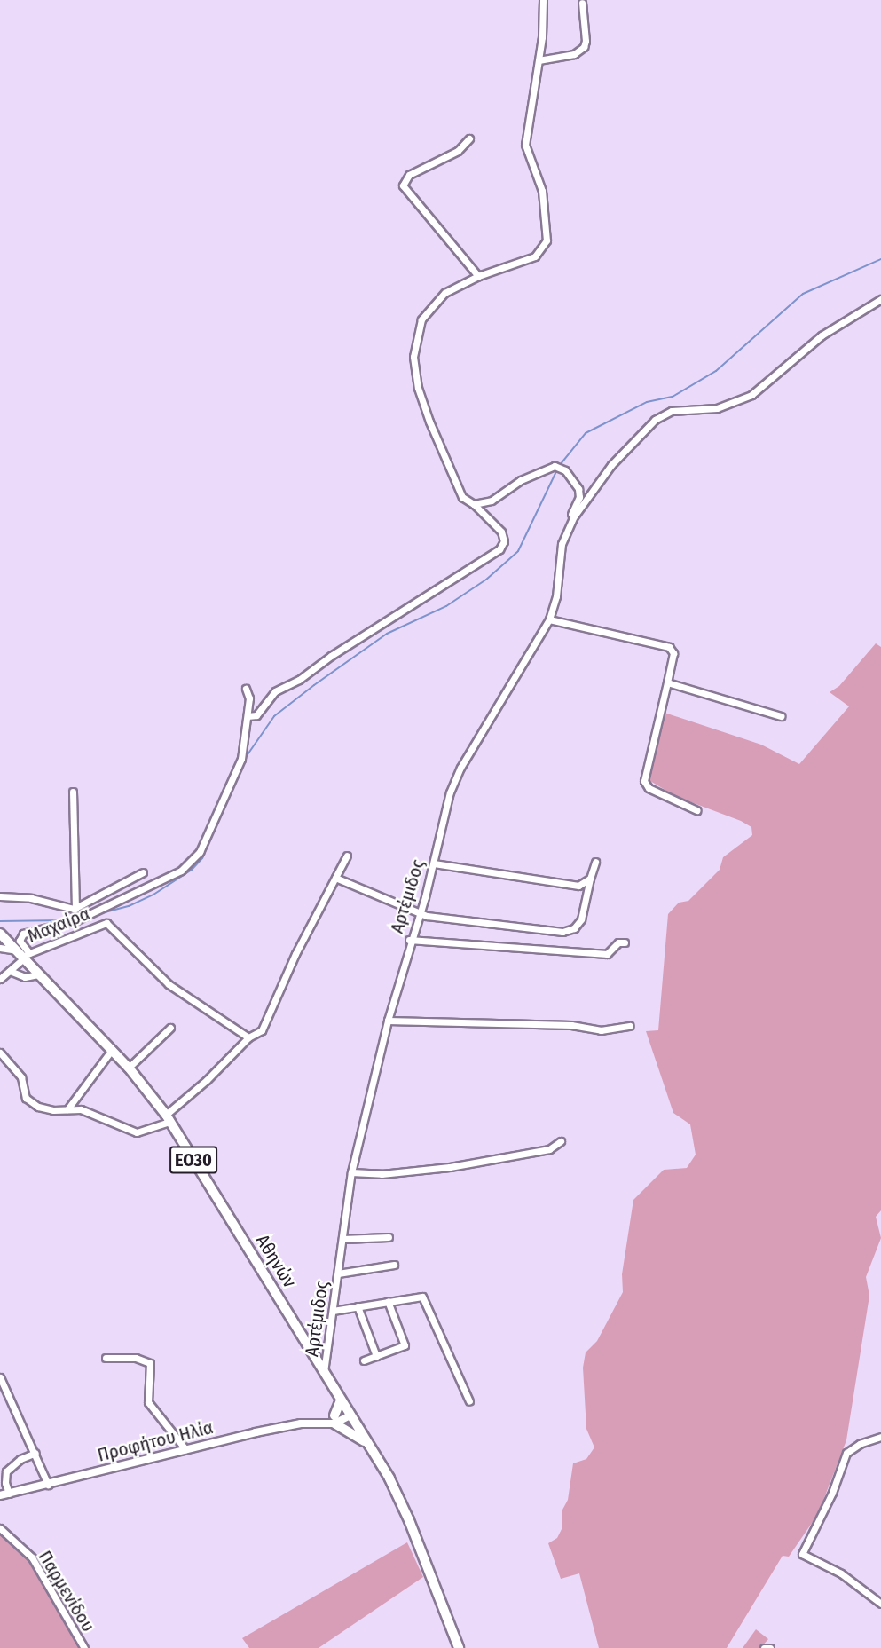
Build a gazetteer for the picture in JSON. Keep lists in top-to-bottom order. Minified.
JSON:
{"streets":{"main road":["ΕΟ30","Αθηνών"],"street":["Αρτέμιδος","Μαχαίρα","Προφήτου Ηλία","Παρμενίδου"]},"crossings":[["Αρτέμιδος","Αθηνών"],["Μαχαίρα","Αθηνών"]]}
